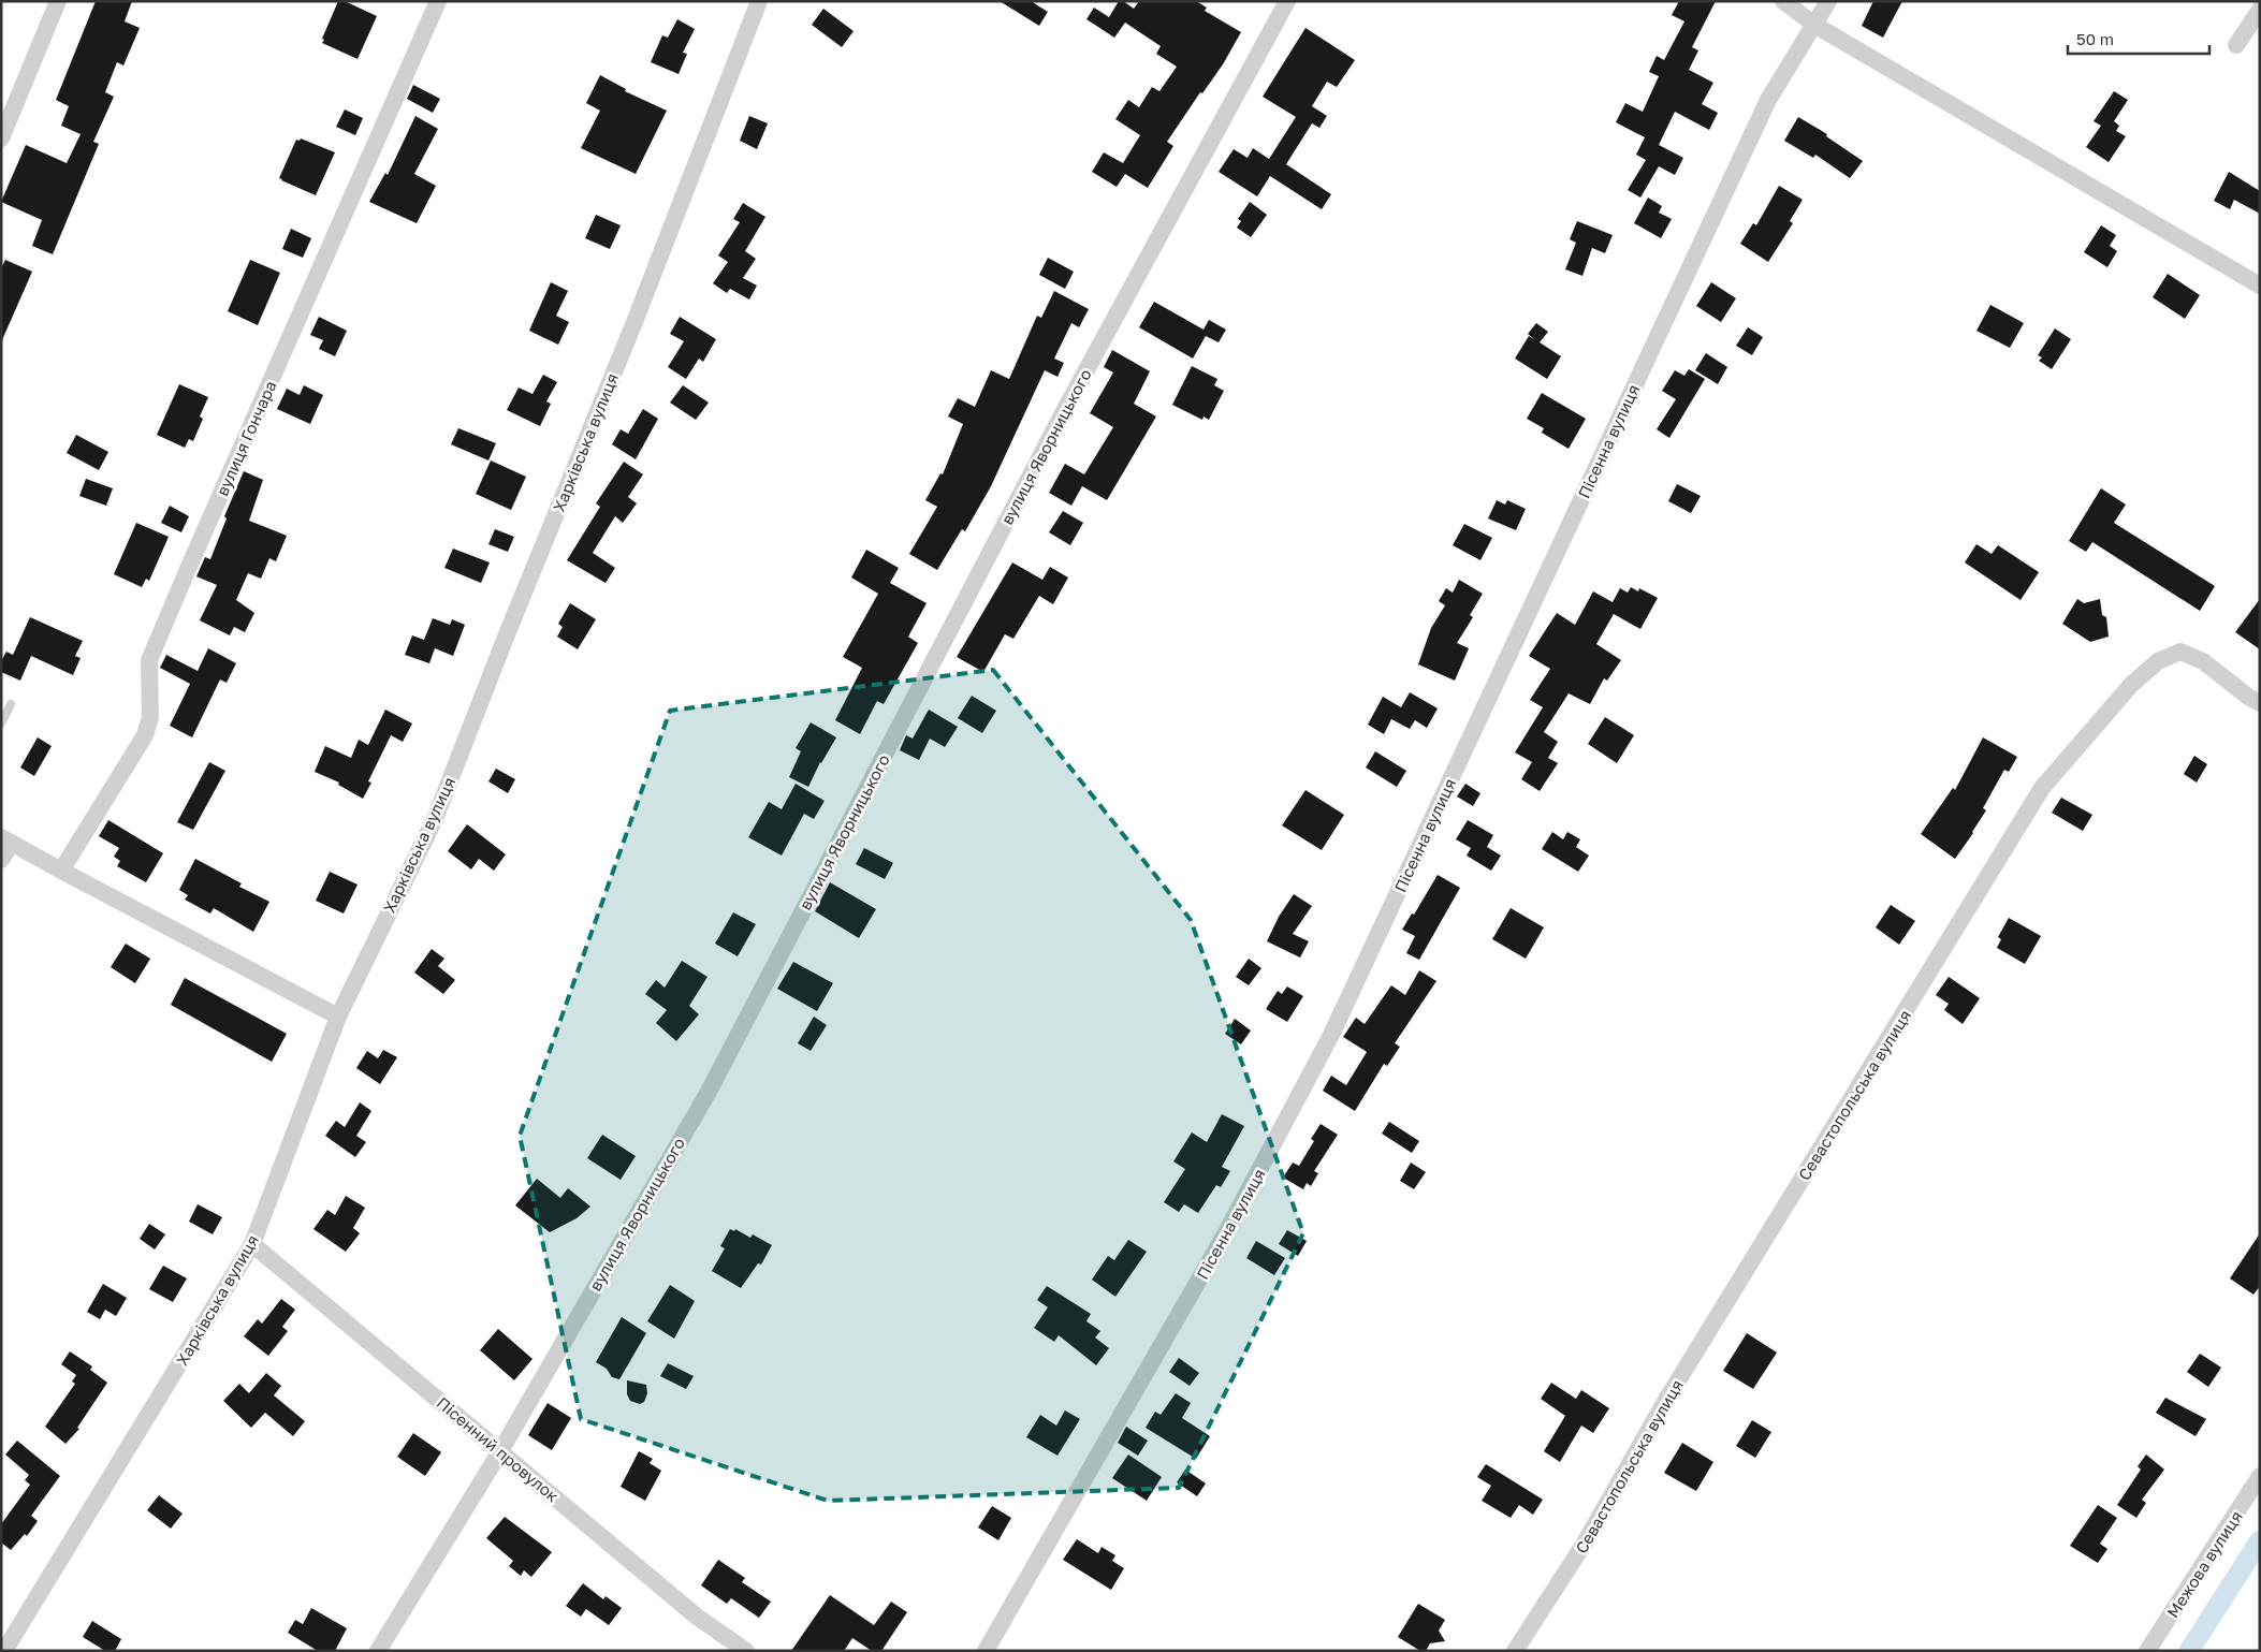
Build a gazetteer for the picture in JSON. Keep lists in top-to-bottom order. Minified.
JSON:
{"streets":{"street":["вулиця Гончара","Пісенна вулиця","Харківська вулиця","вулиця Яворницького","Севастопольська вулиця","Пісенний провулок","Межова вулиця"]},"crossings":[["Харківська вулиця","Пісенний провулок"],["вулиця Яворницького","Пісенний провулок"]],"scale_bar":"50 m"}
